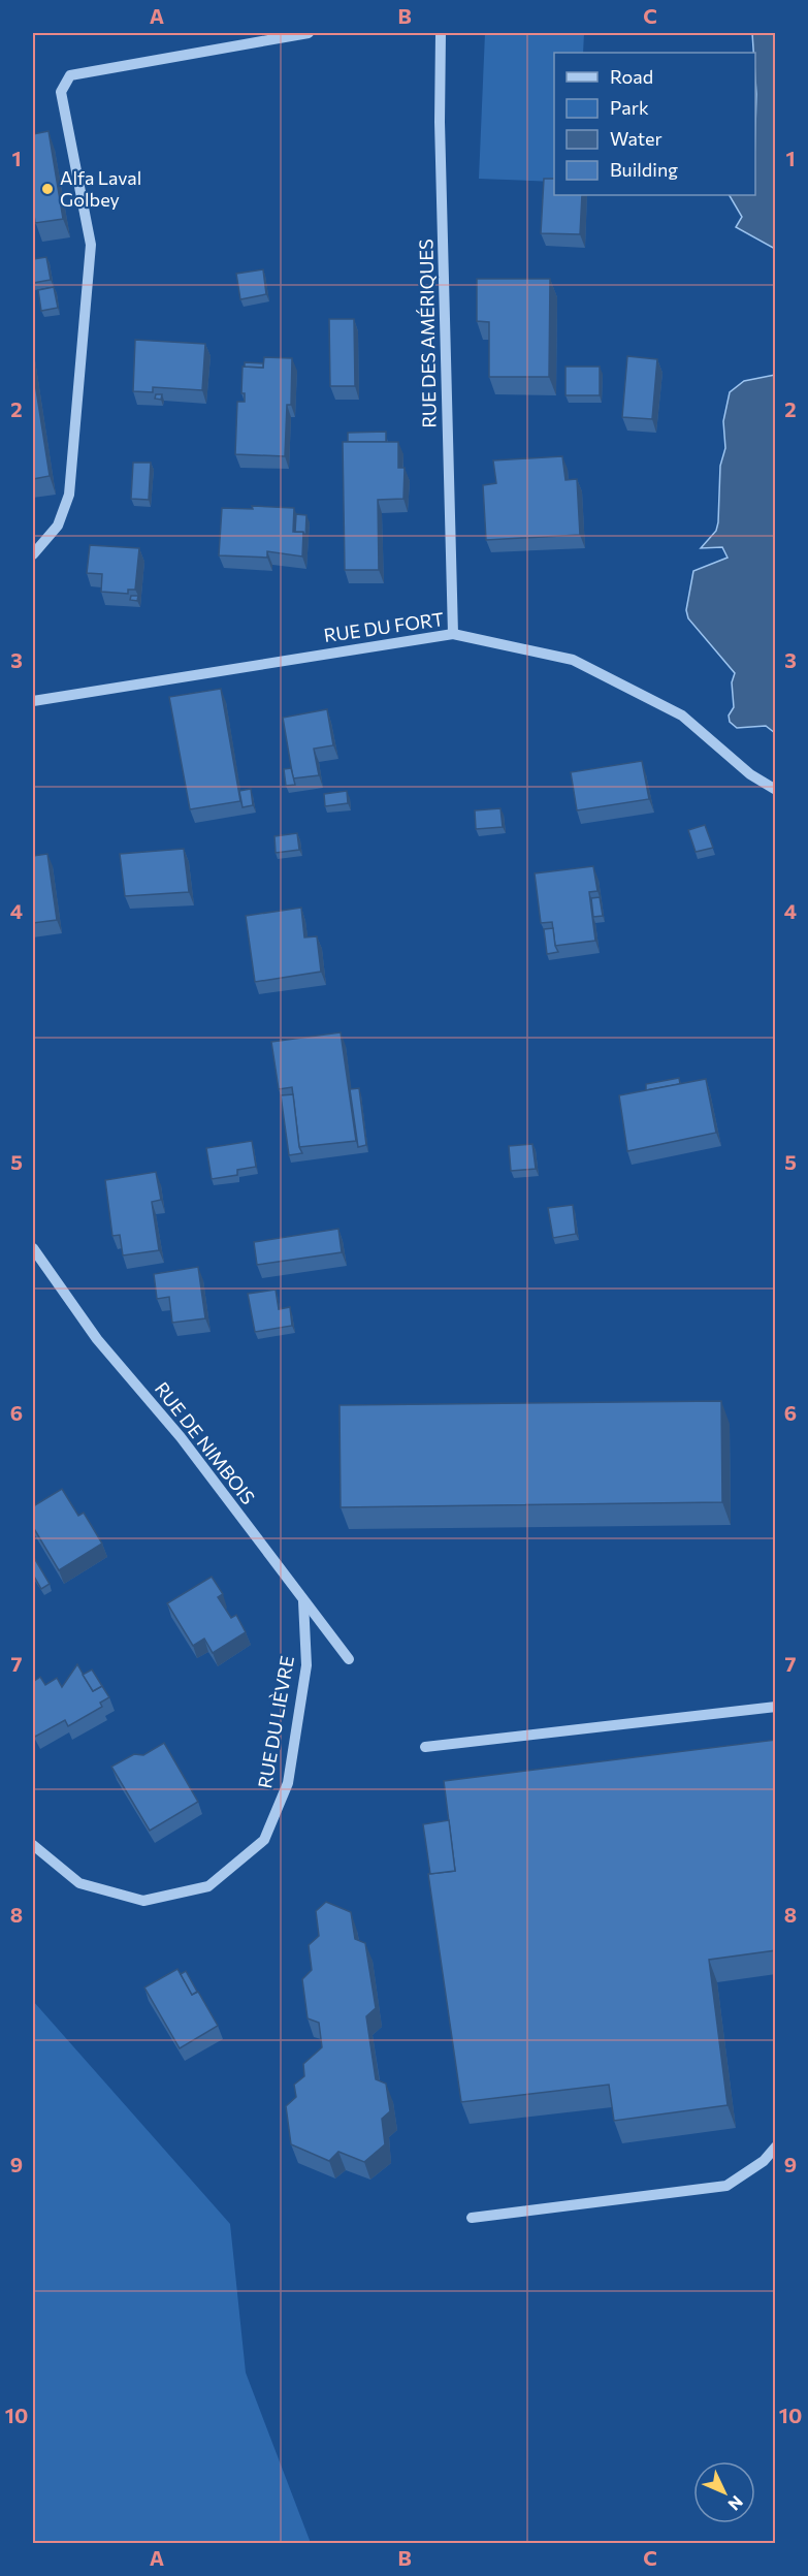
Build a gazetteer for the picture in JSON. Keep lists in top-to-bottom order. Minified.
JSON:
{"streets":{"street":["RUE DES AMÉRIQUES","RUE DU FORT","RUE DE NIMBOIS","RUE DU LIÈVRE"]},"crossings":[["RUE DES AMÉRIQUES","RUE DU FORT"],["RUE DE NIMBOIS","RUE DU LIÈVRE"]],"places":["Alfa Laval Golbey"],"legend":["Road","Park","Water","Building"],"north":"bottom right","grid":{"columns":["A","B","C"],"rows":["1","2","3","4","5","6","7","8","9","10"]}}
